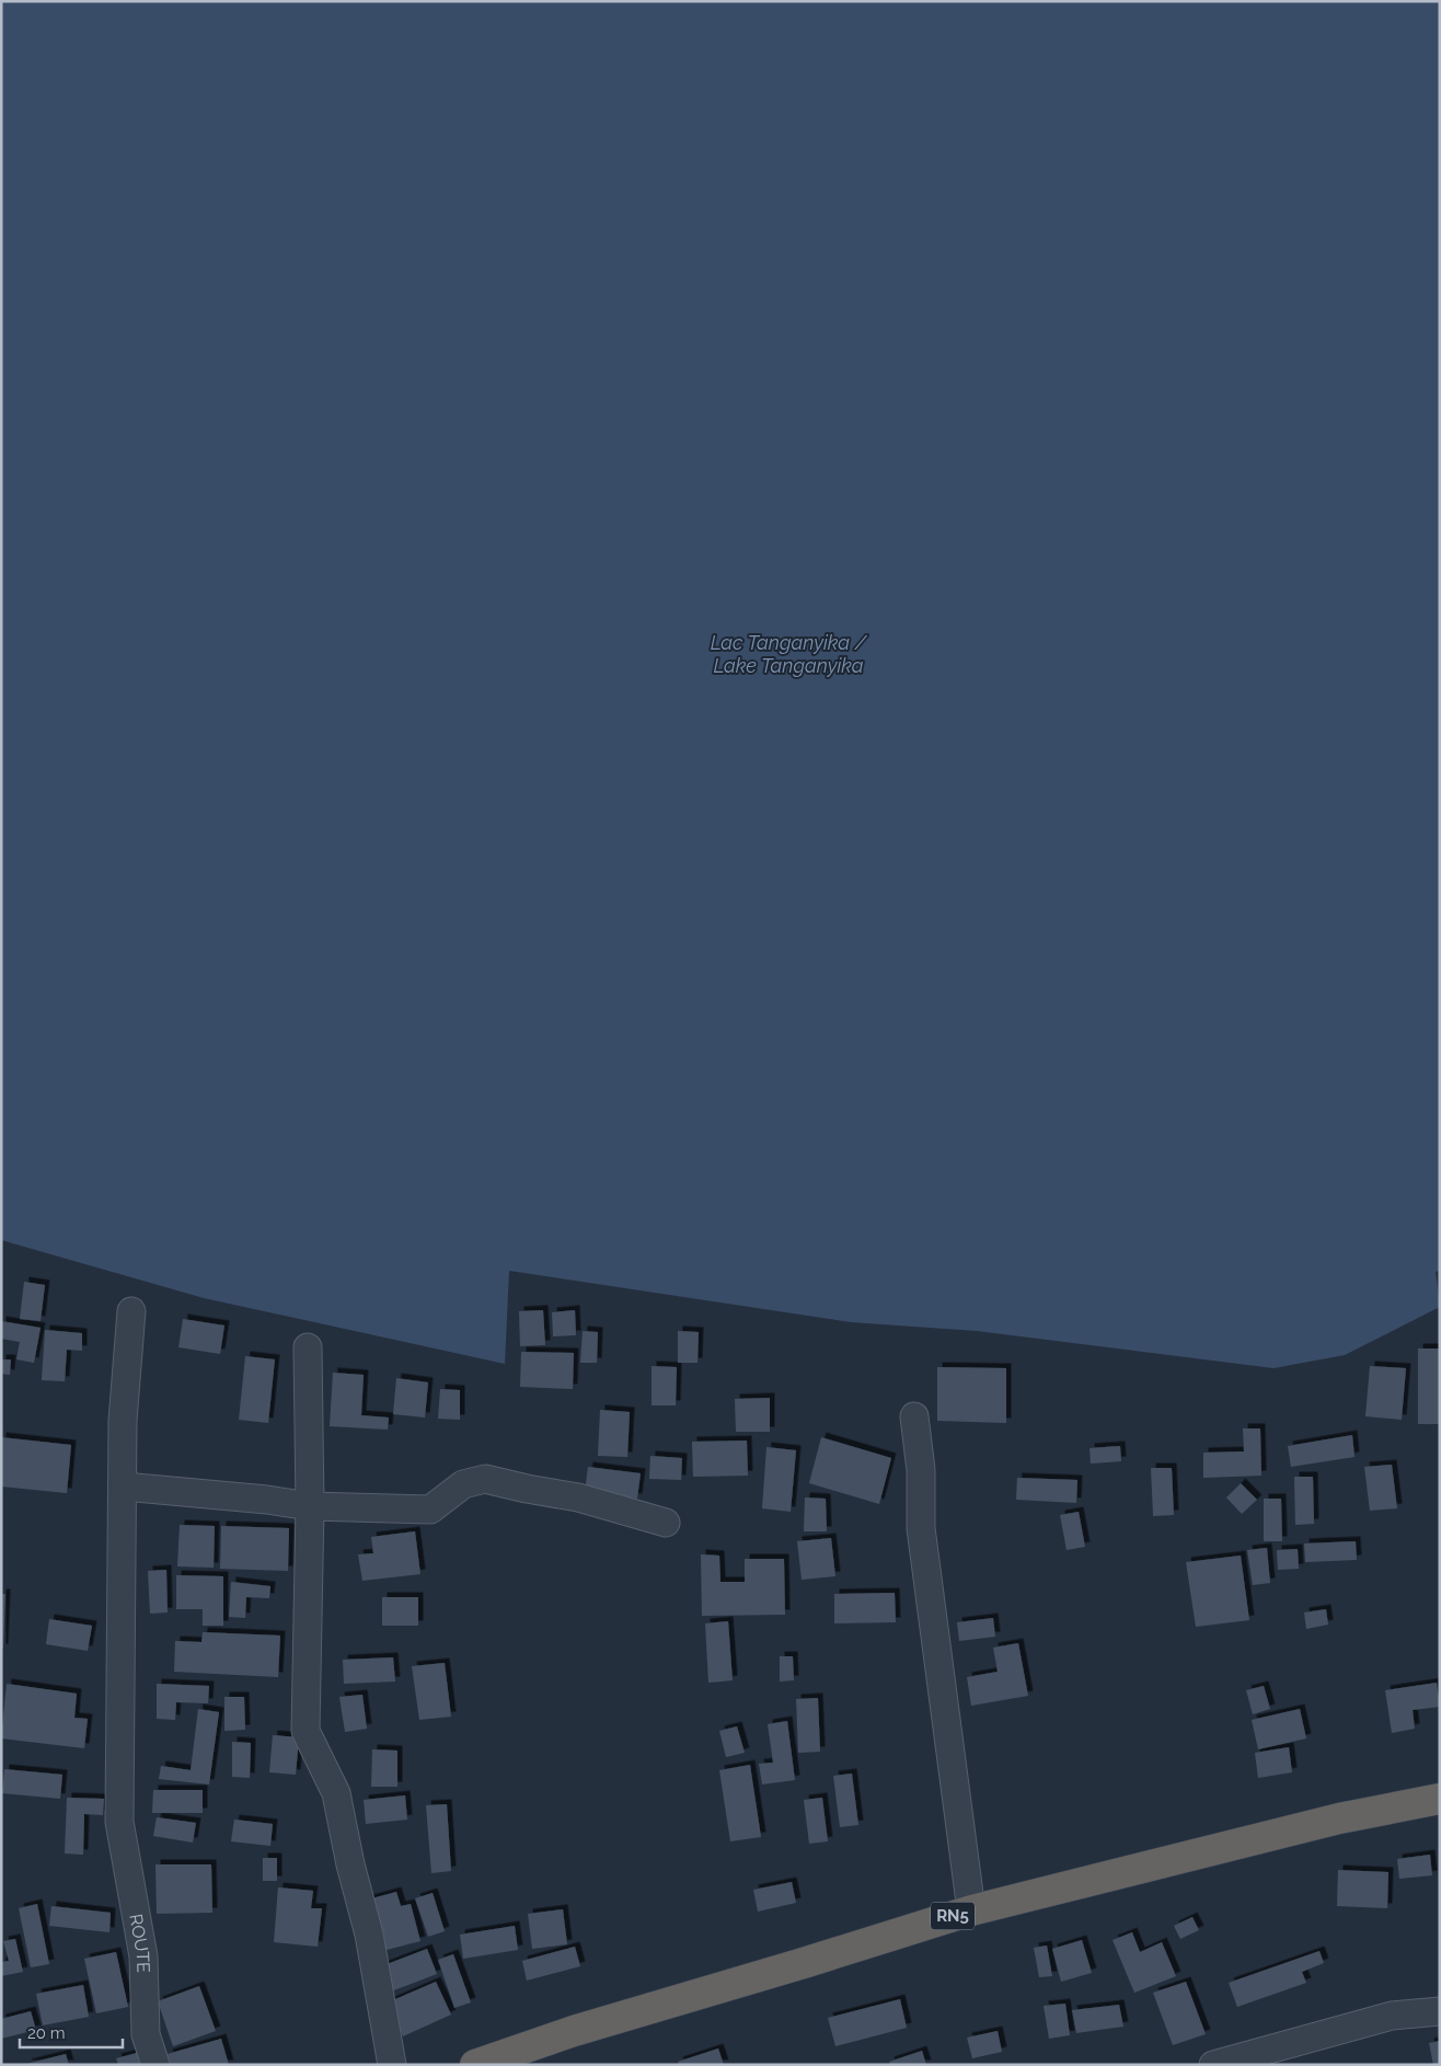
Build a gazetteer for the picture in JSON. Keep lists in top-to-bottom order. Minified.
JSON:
{"streets":{"highway":["RN5"],"street":["ROUTE"]},"water":["Lac Tanganyika / Lake Tanganyika"],"scale_bar":"20 m"}
